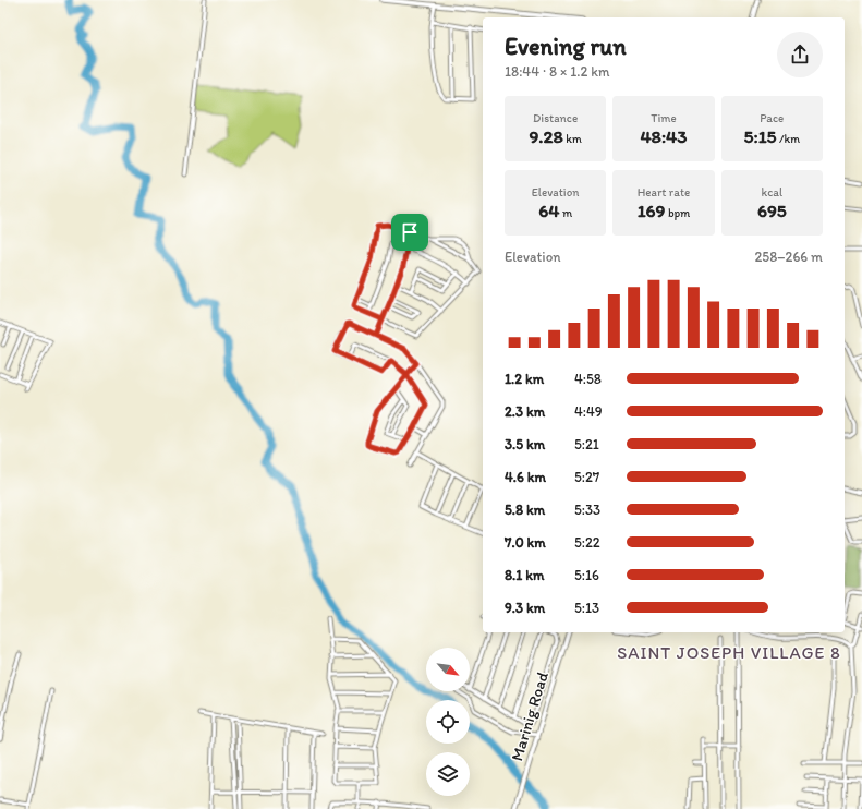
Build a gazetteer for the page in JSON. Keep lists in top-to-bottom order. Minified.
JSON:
{"streets":{"street":["Marinig Road"]},"districts":["SAINT JOSEPH VILLAGE 8"],"north":"bottom right","page":{"heading":["Evening run","18:44 · 8 × 1.2 km"],"stats":[["Distance","9.28 km"],["Time","48:43"],["Pace","5:15 /km"],["Elevation","64 m"],["Heart rate","169 bpm"],["kcal","695"]],"chart":["Elevation","258–266 m"],"list":[{"name":"1.2 km","note":"4:58"},{"name":"2.3 km","note":"4:49"},{"name":"3.5 km","note":"5:21"},{"name":"4.6 km","note":"5:27"},{"name":"5.8 km","note":"5:33"},{"name":"7.0 km","note":"5:22"},{"name":"8.1 km","note":"5:16"},{"name":"9.3 km","note":"5:13"}]}}
